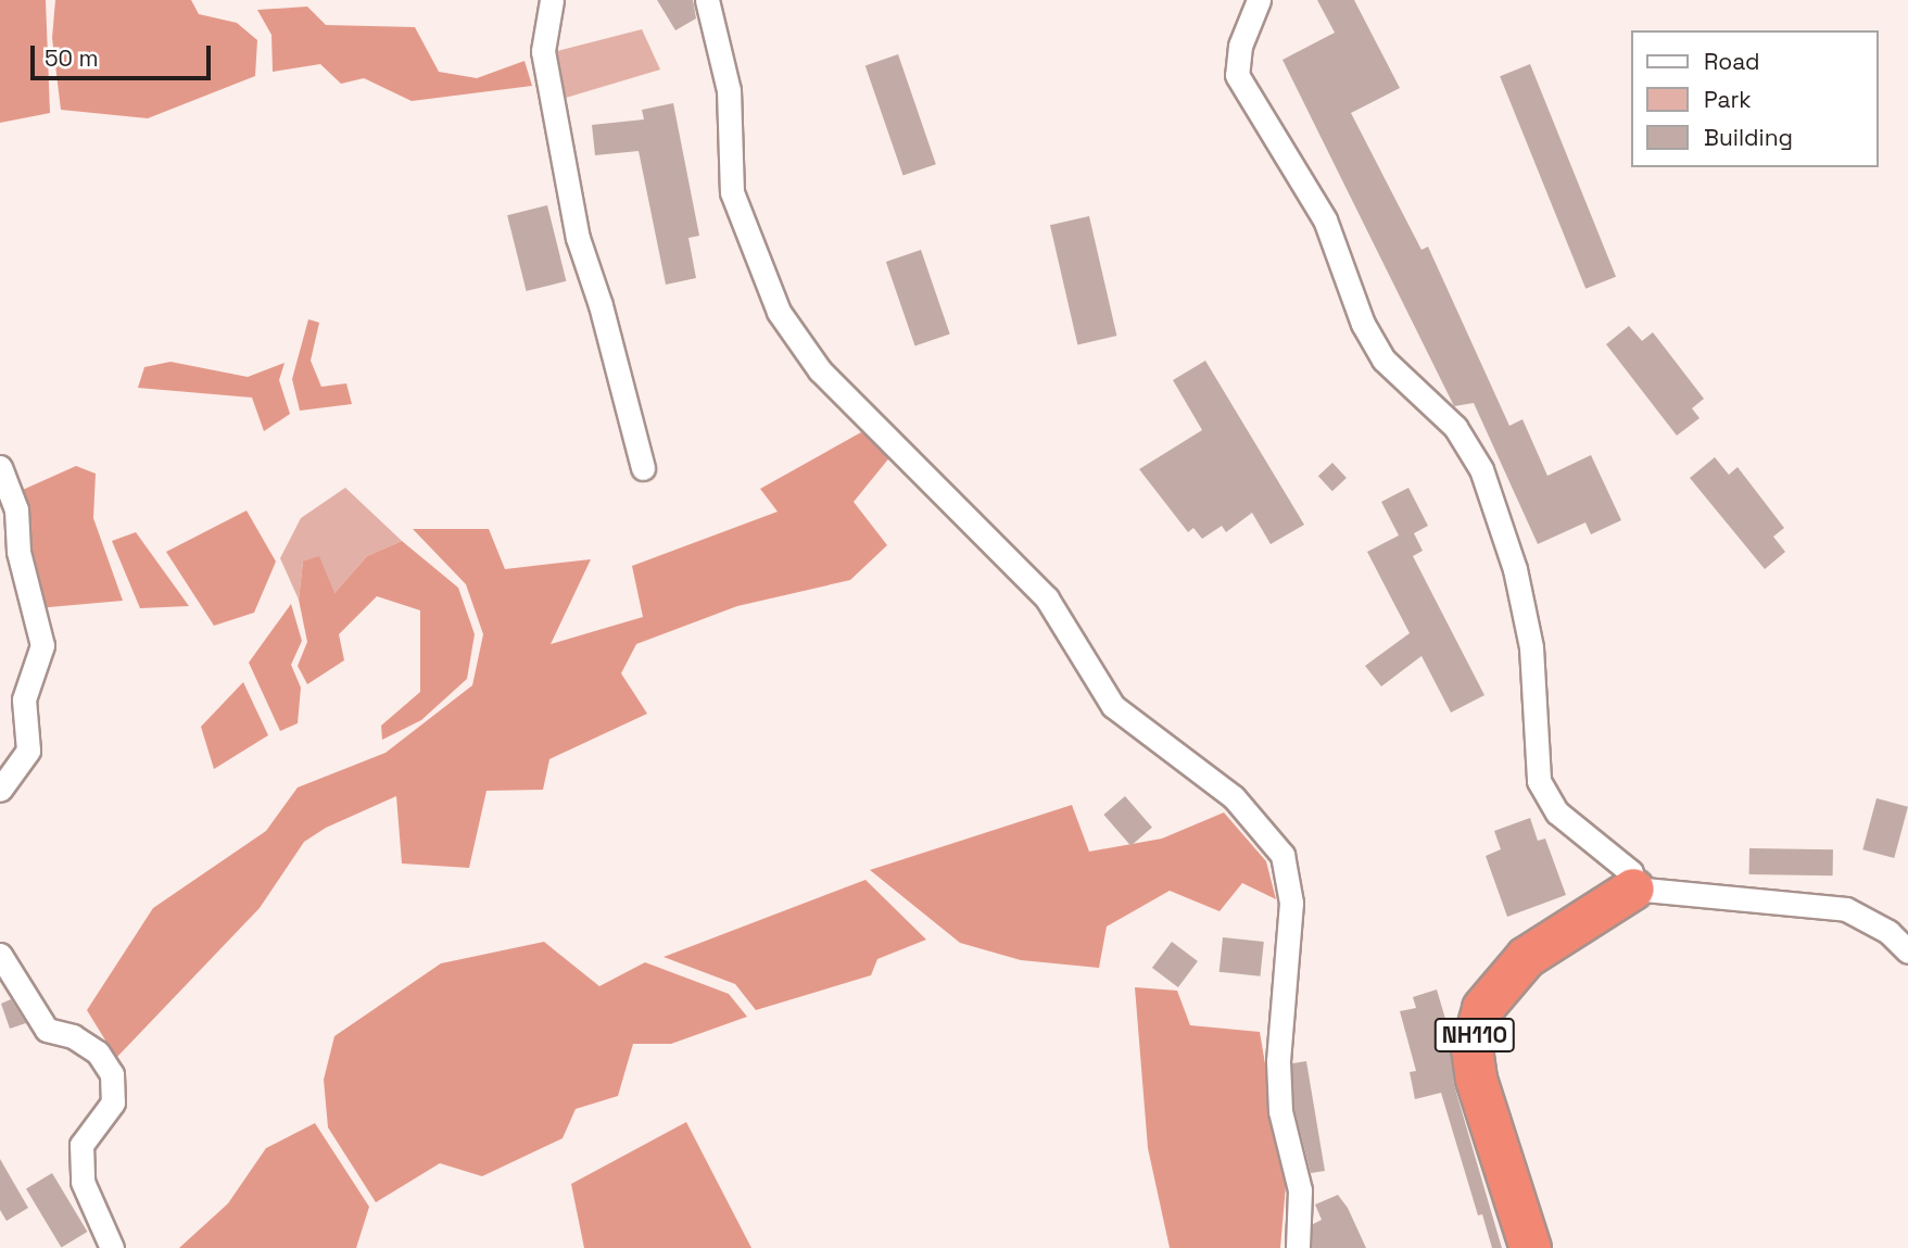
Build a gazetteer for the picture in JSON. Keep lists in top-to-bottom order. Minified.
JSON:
{"streets":{"highway":["NH110"]},"legend":["Road","Park","Building"],"scale_bar":"50 m"}
